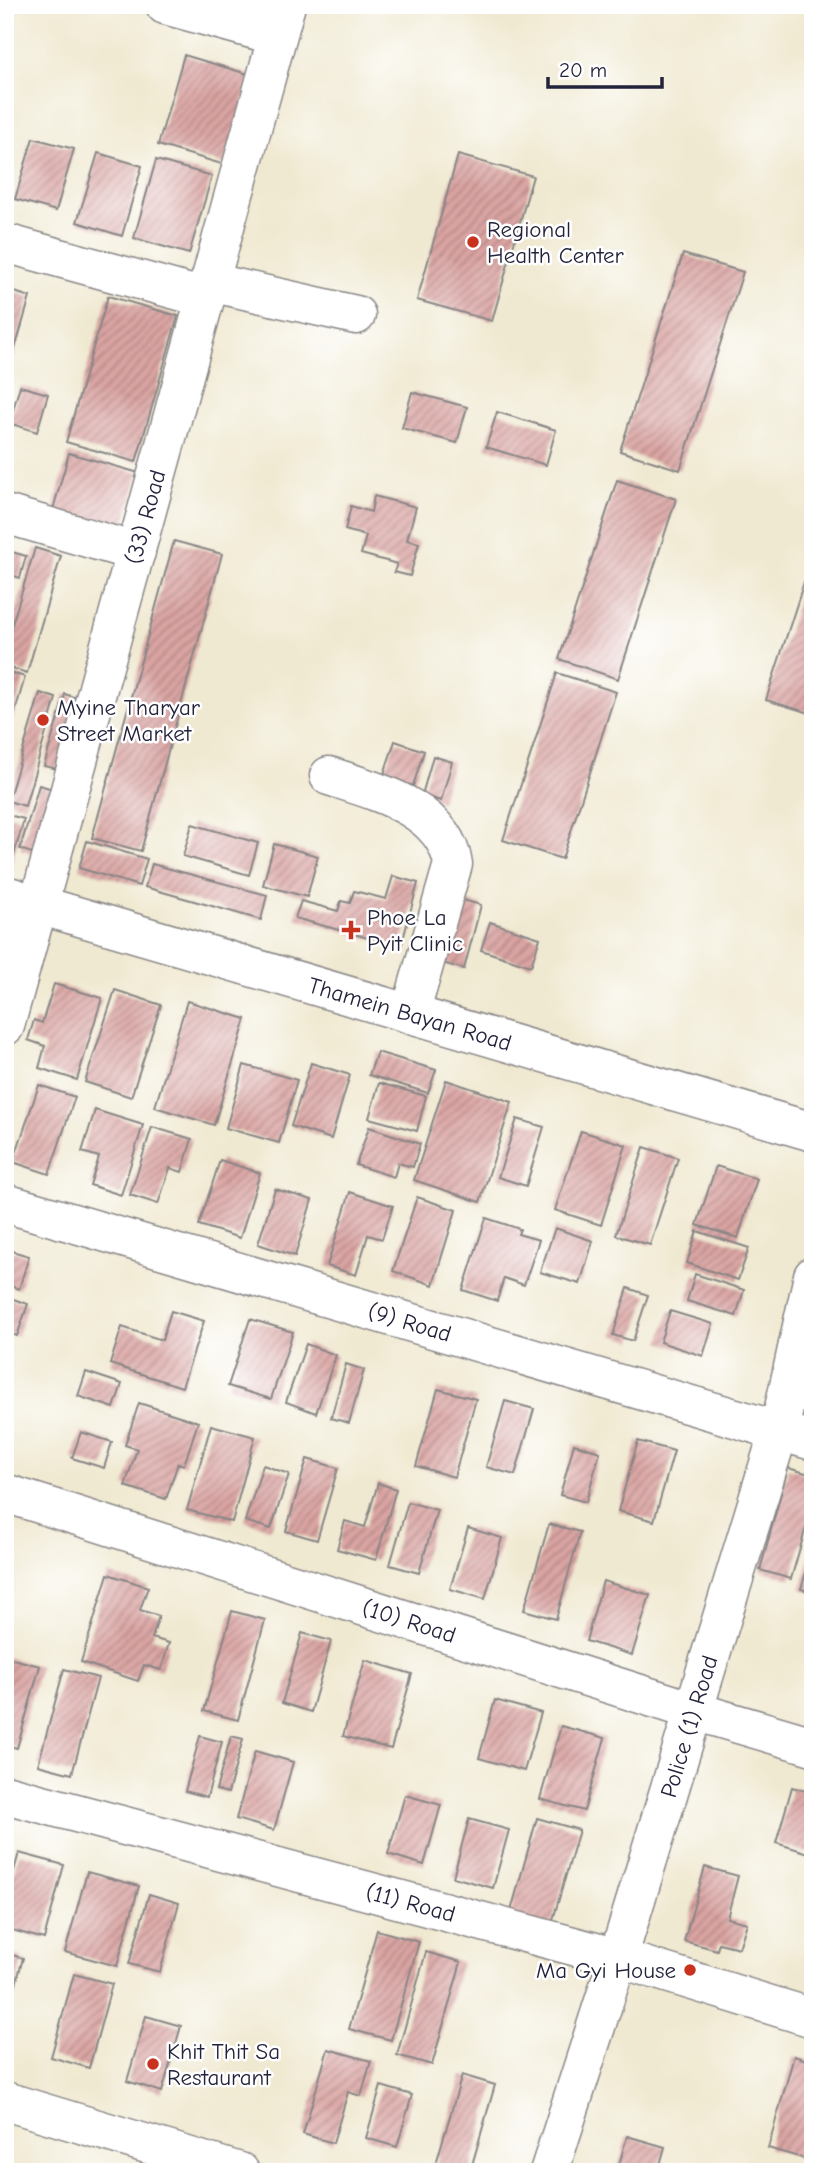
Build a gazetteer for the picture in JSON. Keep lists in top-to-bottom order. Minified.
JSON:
{"streets":{"street":["(33) Road","Thamein Bayan Road","(9) Road","(10) Road","Police (1) Road","(11) Road"]},"crossings":[["(33) Road","Thamein Bayan Road"],["(9) Road","Police (1) Road"],["(10) Road","Police (1) Road"],["Police (1) Road","(11) Road"]],"places":{"other":["Regional Health Center","Myine Tharyar Street Market","Ma Gyi House","Khit Thit Sa Restaurant"],"health":["Phoe La Pyit Clinic"]},"scale_bar":"20 m"}
